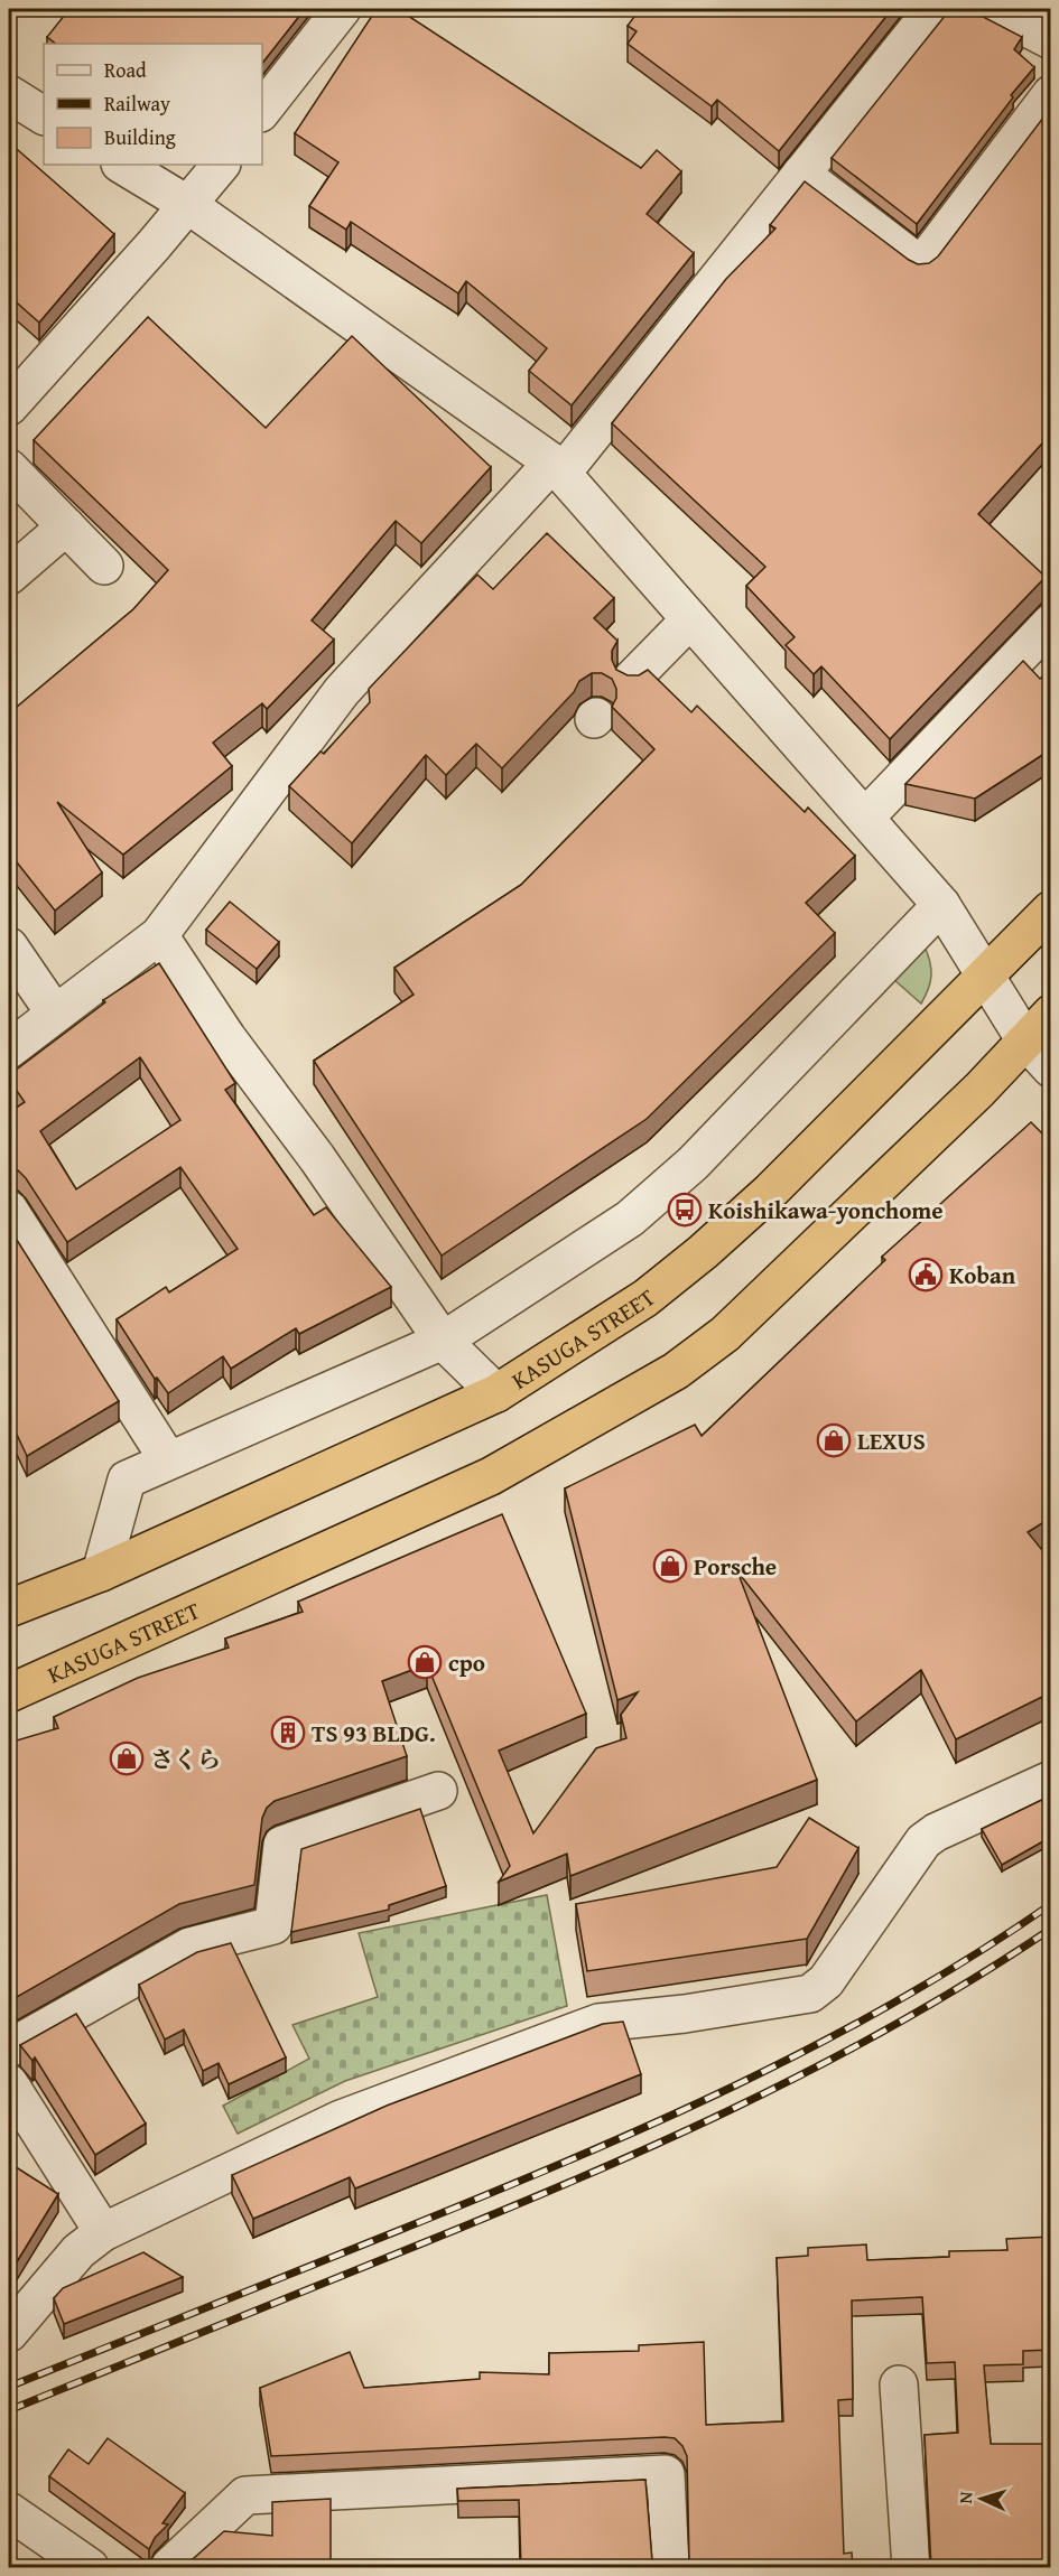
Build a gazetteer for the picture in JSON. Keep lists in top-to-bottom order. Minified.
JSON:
{"streets":{"highway":["KASUGA STREET"]},"places":{"bus stop":["Koishikawa-yonchome"],"public building":["Koban"],"shop":["LEXUS","Porsche","cpo","さくら"],"building":["TS 93 BLDG."]},"legend":["Road","Railway","Building"],"north":"left"}
